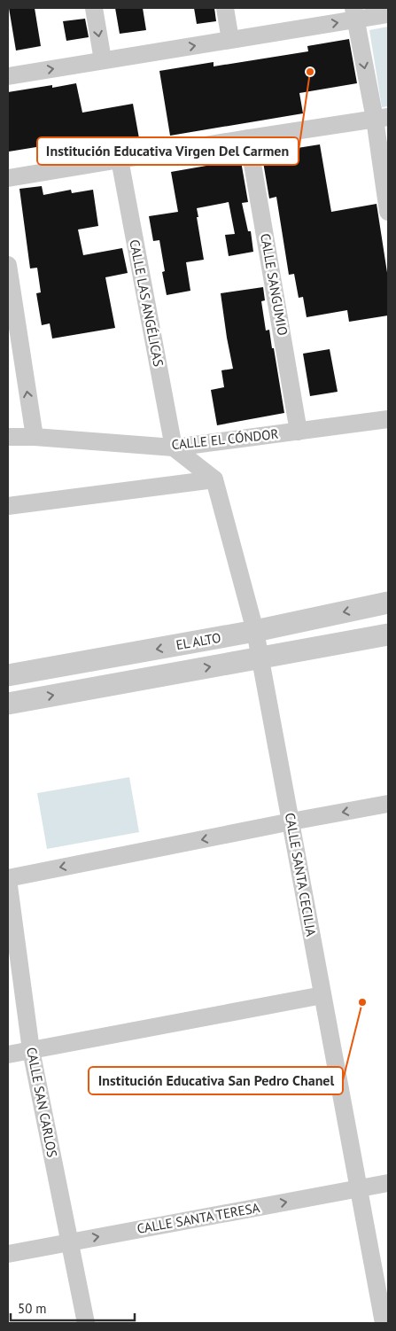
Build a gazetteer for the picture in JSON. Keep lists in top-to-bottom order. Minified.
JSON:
{"streets":{"street":["CALLE SANGUMIO","CALLE LAS ANGÉLICAS","CALLE EL CÓNDOR","EL ALTO","CALLE SANTA CECILIA","CALLE SAN CARLOS","CALLE SANTA TERESA"]},"crossings":[["CALLE SANGUMIO","CALLE EL CÓNDOR"],["CALLE LAS ANGÉLICAS","CALLE EL CÓNDOR"],["EL ALTO","CALLE SANTA CECILIA"],["CALLE SANTA CECILIA","CALLE SANTA TERESA"],["CALLE SAN CARLOS","CALLE SANTA TERESA"]],"one_way":["CALLE SANTA TERESA"],"places":["Institución Educativa Virgen Del Carmen","Institución Educativa San Pedro Chanel"],"scale_bar":"50 m"}
